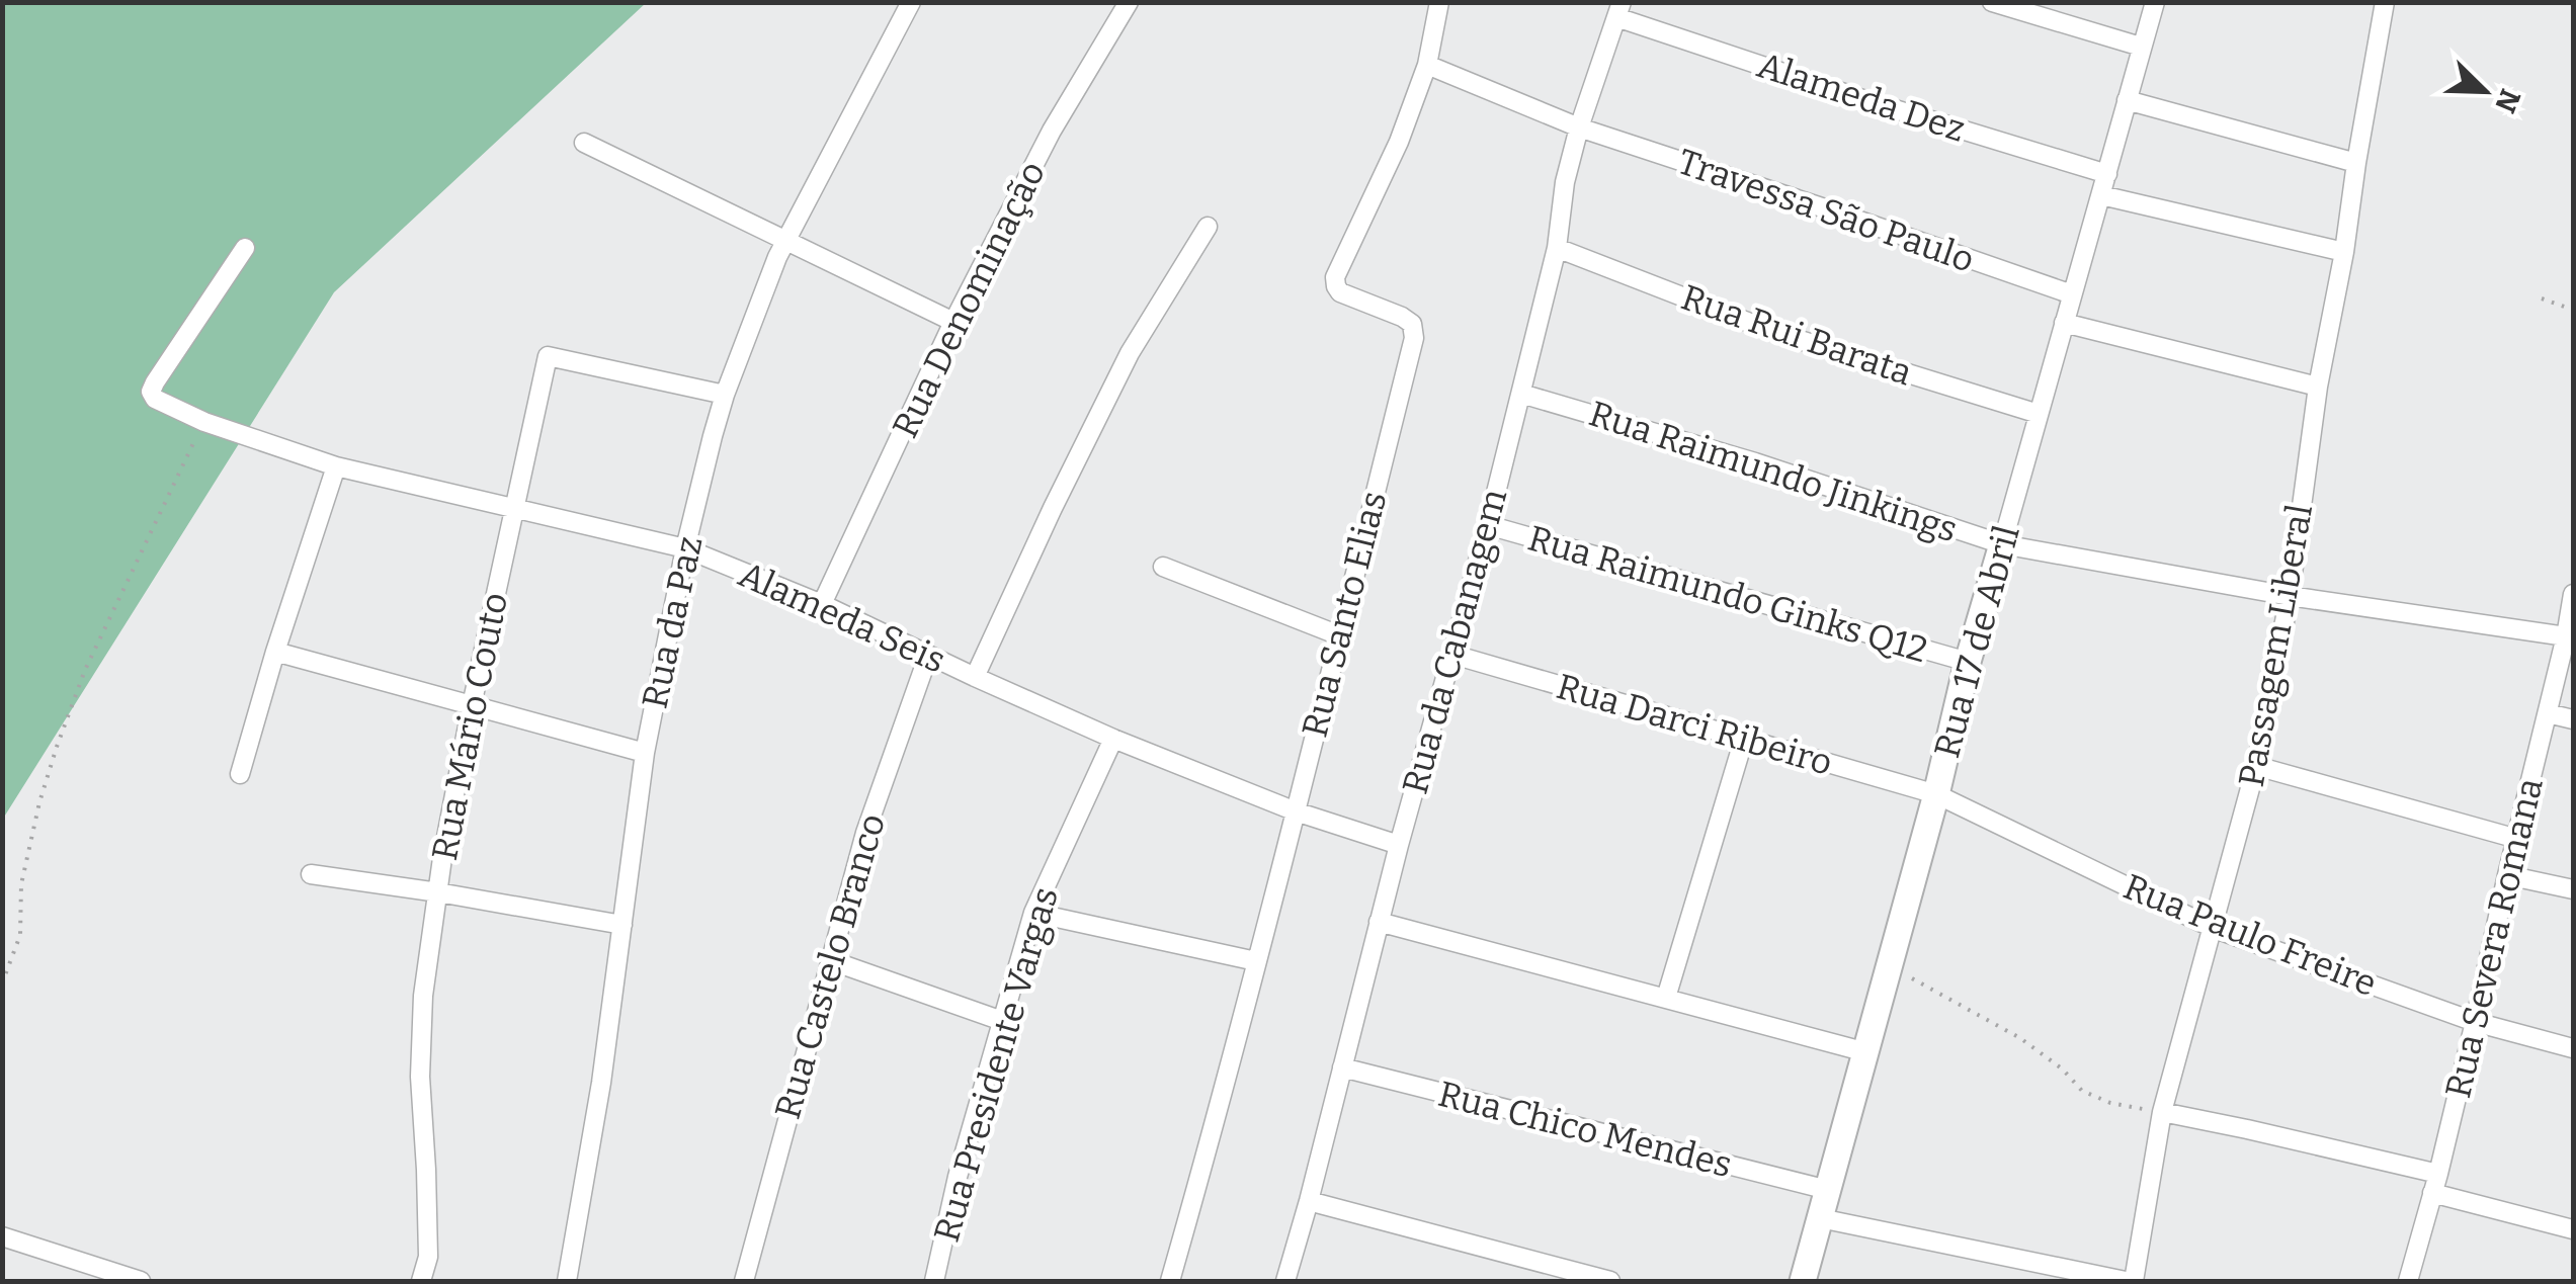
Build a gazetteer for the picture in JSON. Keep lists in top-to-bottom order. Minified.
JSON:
{"streets":{"street":["Alameda Dez","Travessa São Paulo","Rua Denominação","Rua Rui Barata","Rua Raimundo Jinkings","Rua Raimundo Ginks Q12","Rua Santo Elias","Alameda Seis","Rua da Paz","Rua da Cabanagem","Rua 17 de Abril","Passagem Liberal","Rua Darci Ribeiro","Rua Mário Couto","Rua Paulo Freire","Rua Severa Romana","Rua Castelo Branco","Rua Presidente Vargas","Rua Chico Mendes"]},"crossings":[["Alameda Dez","Rua da Cabanagem"],["Alameda Dez","Rua 17 de Abril"],["Travessa São Paulo","Rua Santo Elias"],["Travessa São Paulo","Rua da Cabanagem"],["Travessa São Paulo","Rua 17 de Abril"],["Rua Denominação","Alameda Seis"],["Rua Rui Barata","Rua da Cabanagem"],["Rua Rui Barata","Rua 17 de Abril"],["Rua Raimundo Jinkings","Rua da Cabanagem"],["Rua Raimundo Jinkings","Rua 17 de Abril"],["Rua Raimundo Jinkings","Passagem Liberal"],["Rua Raimundo Jinkings","Rua Severa Romana"],["Rua Raimundo Ginks Q12","Rua da Cabanagem"],["Rua Raimundo Ginks Q12","Rua 17 de Abril"],["Rua Santo Elias","Alameda Seis"],["Alameda Seis","Rua da Paz"],["Alameda Seis","Rua da Cabanagem"],["Alameda Seis","Rua Mário Couto"],["Alameda Seis","Rua Castelo Branco"],["Alameda Seis","Rua Presidente Vargas"],["Rua da Paz","Rua Mário Couto"],["Rua da Cabanagem","Rua Darci Ribeiro"],["Rua da Cabanagem","Rua Chico Mendes"],["Rua 17 de Abril","Rua Darci Ribeiro"],["Rua 17 de Abril","Rua Paulo Freire"],["Rua 17 de Abril","Rua Chico Mendes"],["Passagem Liberal","Rua Paulo Freire"],["Rua Darci Ribeiro","Rua Paulo Freire"],["Rua Paulo Freire","Rua Severa Romana"]],"north":"bottom right"}
